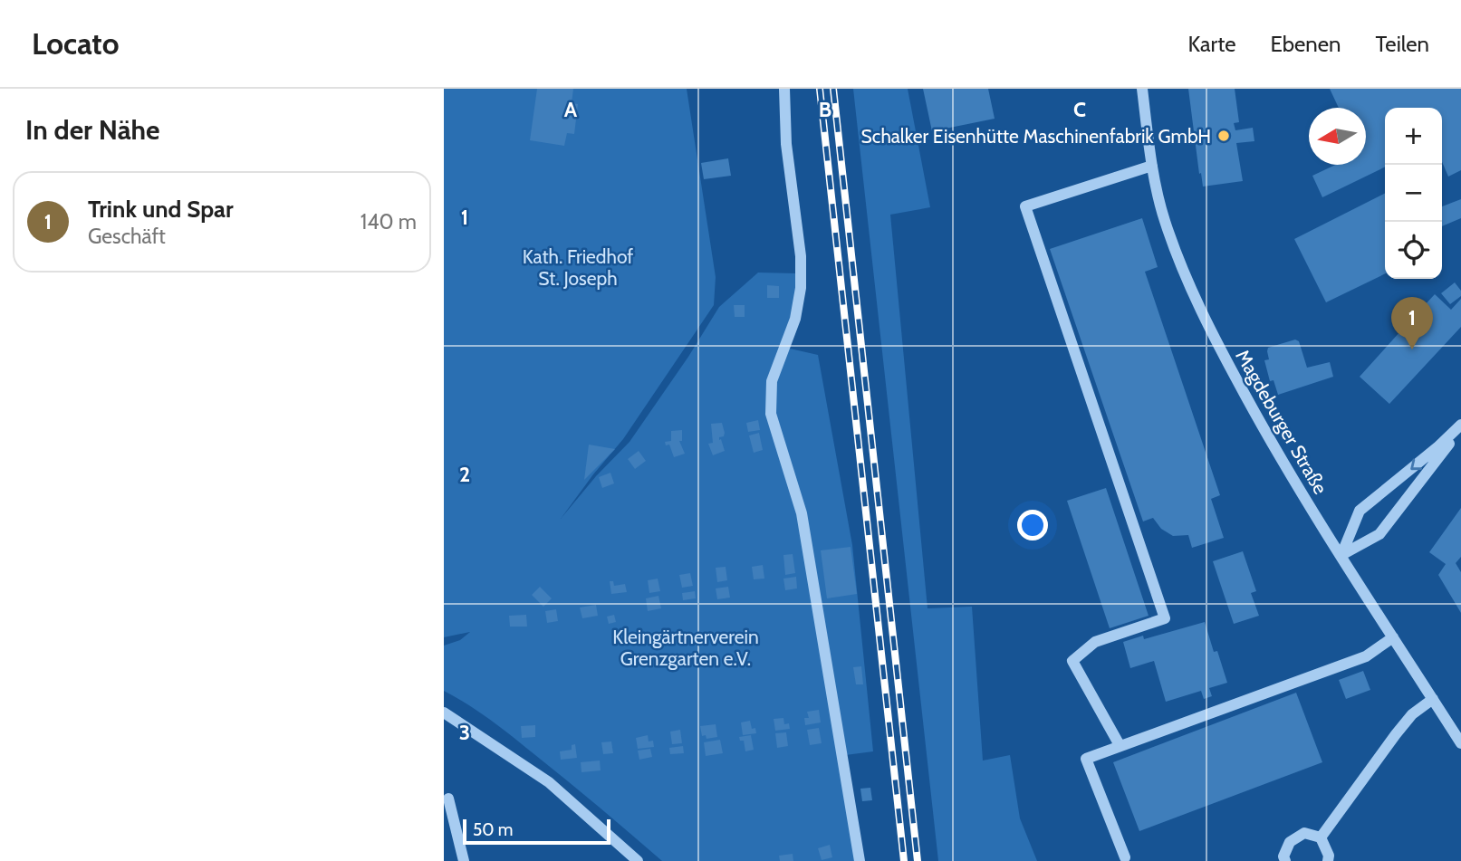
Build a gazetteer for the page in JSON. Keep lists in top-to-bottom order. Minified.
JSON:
{"streets":{"street":["Magdeburger Straße"]},"parks":["Kath. Friedhof St. Joseph","Kleingärtnerverein Grenzgarten e.V."],"places":["Schalker Eisenhütte Maschinenfabrik GmbH"],"scale_bar":"50 m","north":"left","page":{"header":"Locato","nav":["Karte","Ebenen","Teilen"],"heading":"In der Nähe","map_buttons":["+","−"],"list":[{"mark":"1","name":"Trink und Spar","note":"Geschäft","value":"140 m"}],"pins":"1","scale":"50 m"},"grid":{"columns":["A","B","C"],"rows":["1","2","3"]}}
